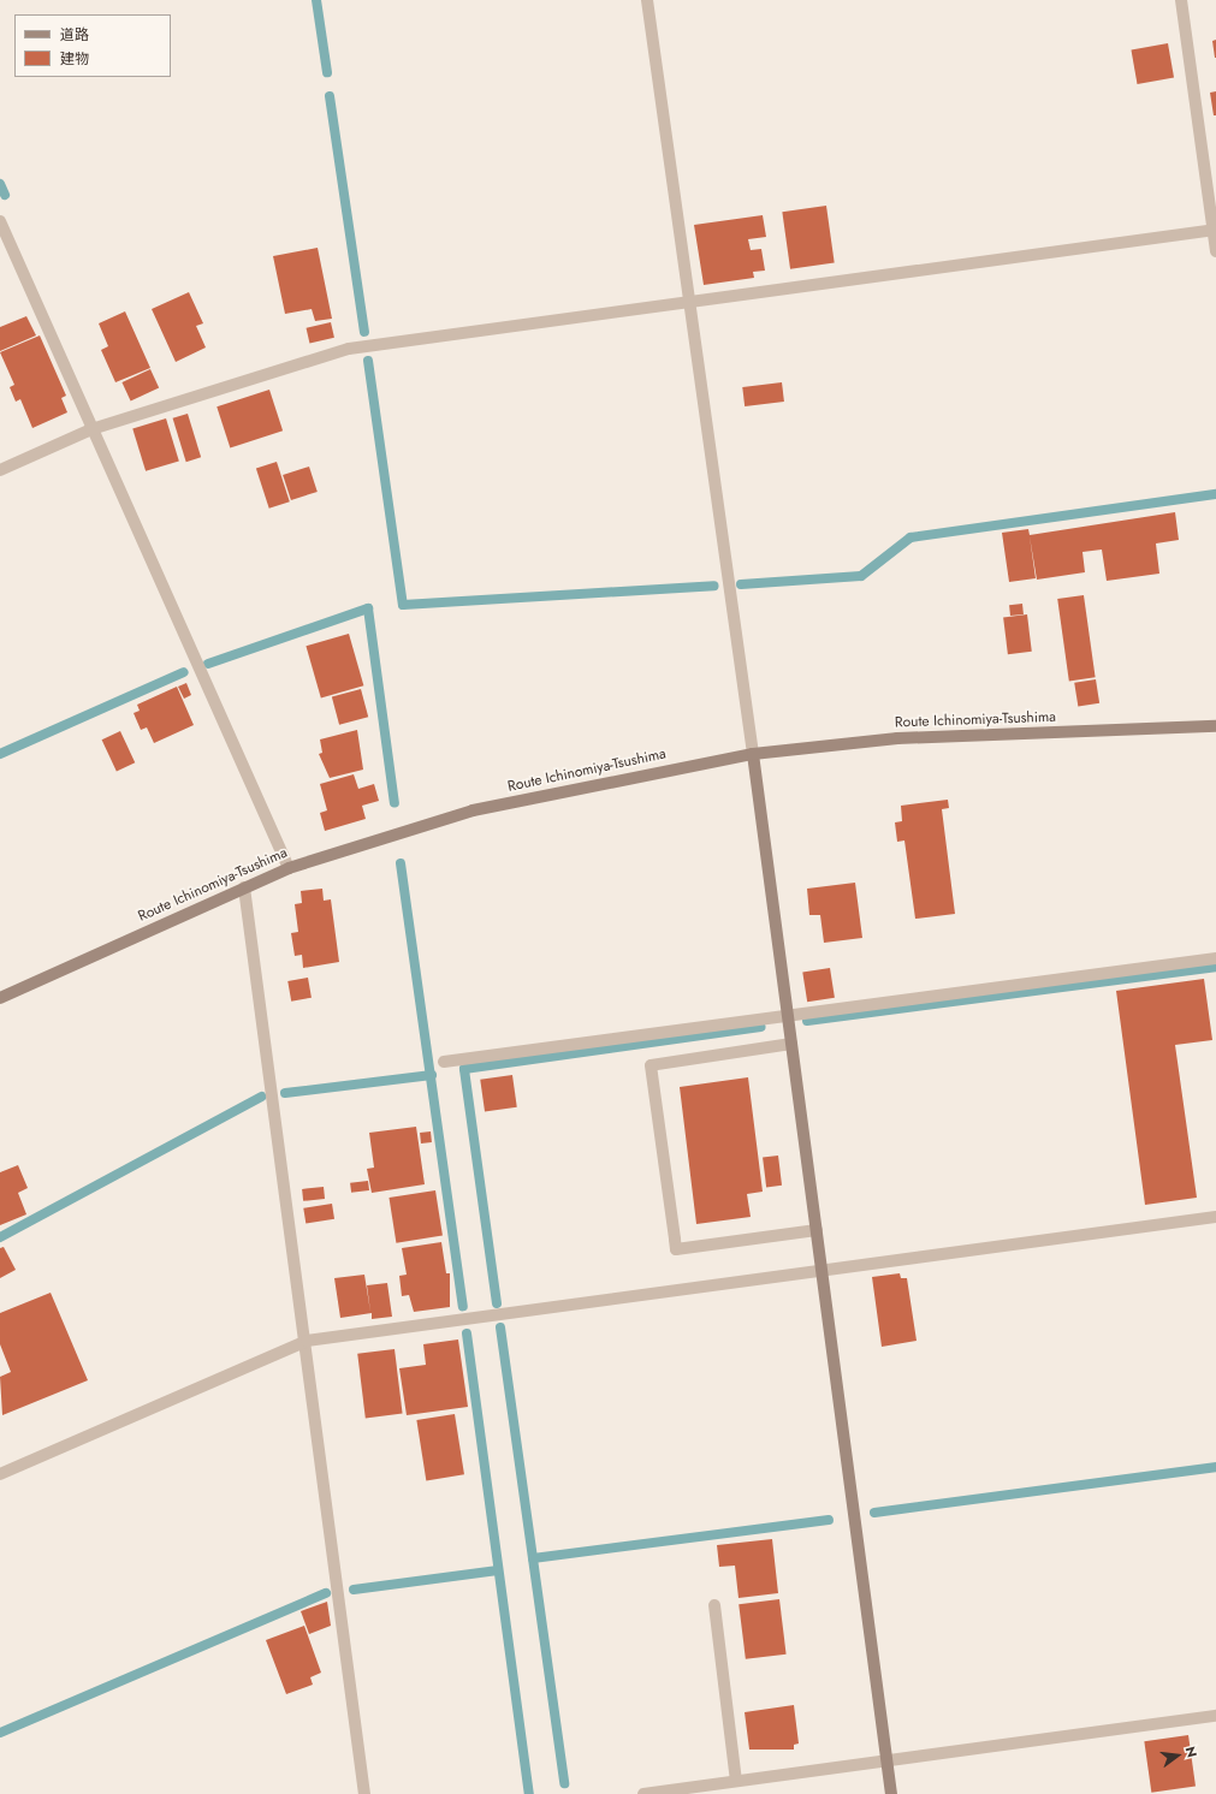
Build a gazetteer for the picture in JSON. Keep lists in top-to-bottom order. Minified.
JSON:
{"streets":{"main road":["Route Ichinomiya-Tsushima"]},"legend":["道路","建物"],"north":"right"}
